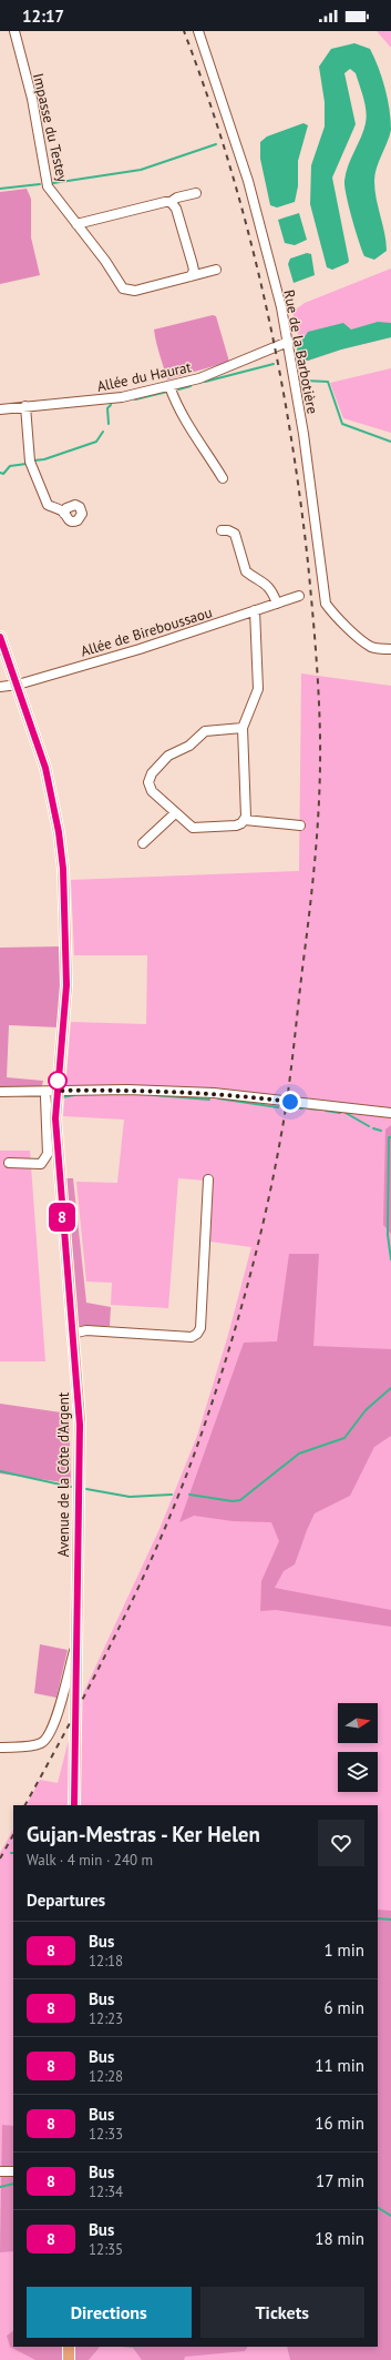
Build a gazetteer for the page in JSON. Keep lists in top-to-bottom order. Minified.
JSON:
{"streets":{"main road":["Avenue de la Côte d'Argent"],"street":["Impasse du Testey","Rue de la Barbotière","Allée du Haurat","Allée de Bireboussaou"]},"crossings":[["Rue de la Barbotière","Allée du Haurat"],["Allée de Bireboussaou","Avenue de la Côte d'Argent"]],"lines":["bus line 8"],"north":"right","page":{"status":"12:17","on_map":"8","heading":[["Gujan-Mestras - Ker Helen","Walk · 4 min · 240 m"],"Departures"],"list":[{"mark":"8","name":"Bus","note":"12:18","value":"1 min"},{"mark":"8","name":"Bus","note":"12:23","value":"6 min"},{"mark":"8","name":"Bus","note":"12:28","value":"11 min"},{"mark":"8","name":"Bus","note":"12:33","value":"16 min"},{"mark":"8","name":"Bus","note":"12:34","value":"17 min"},{"mark":"8","name":"Bus","note":"12:35","value":"18 min"}],"buttons":["Directions","Tickets"]}}
